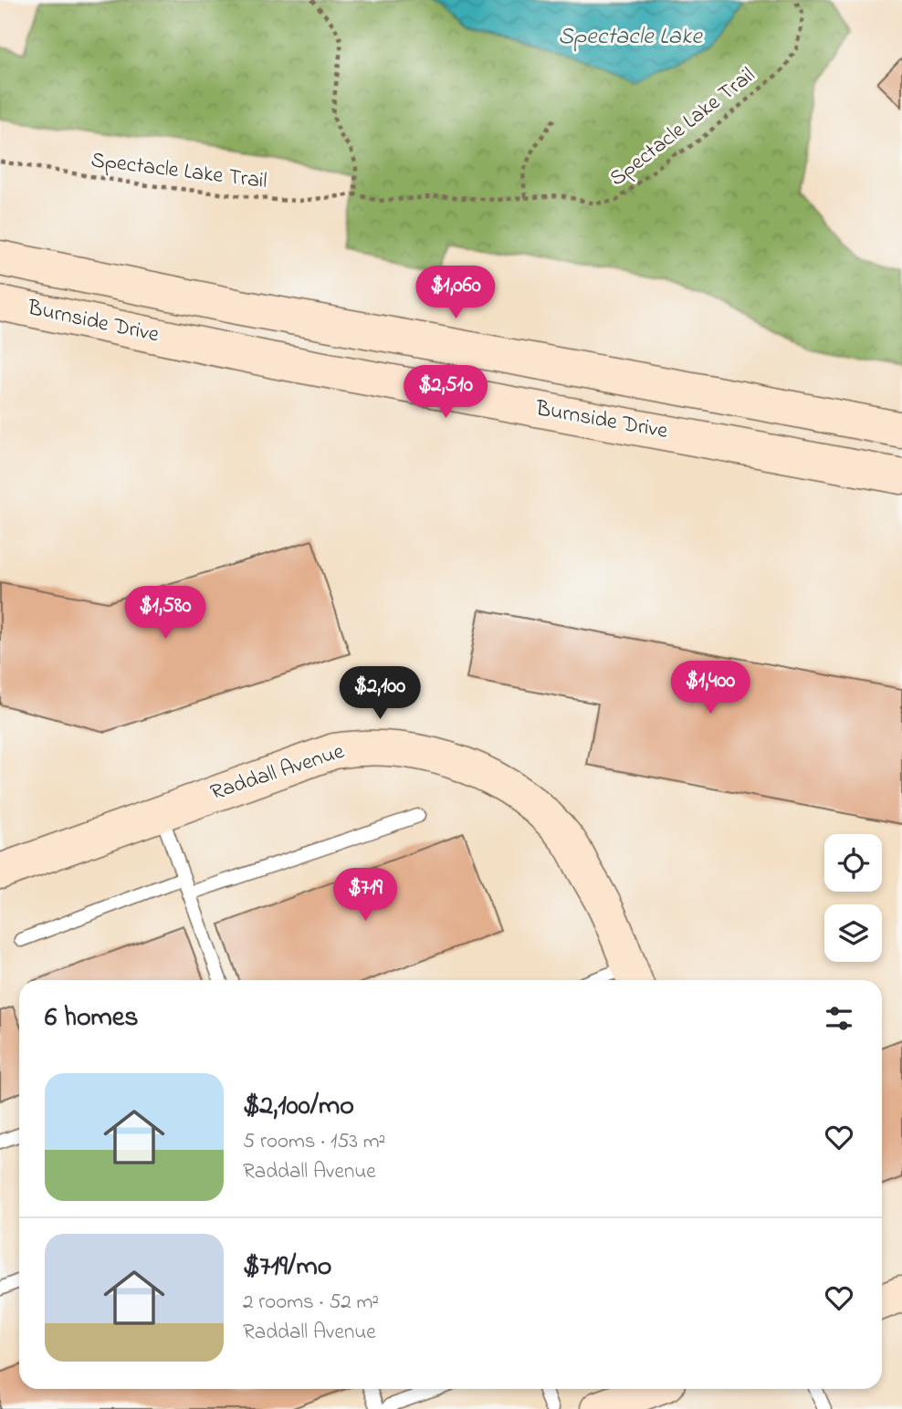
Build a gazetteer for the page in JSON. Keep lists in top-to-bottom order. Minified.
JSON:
{"streets":{"main road":["Burnside Drive","Raddall Avenue"],"path":["Spectacle Lake Trail"]},"water":["Spectacle Lake"],"page":{"price":["$1,060","$2,510","$1,580","$1,400","$2,100","$719"],"heading":"6 homes","list":[{"name":"$2,100/mo","note":"5 rooms · 153 m² · Raddall Avenue"},{"name":"$719/mo","note":"2 rooms · 52 m² · Raddall Avenue"}]}}
